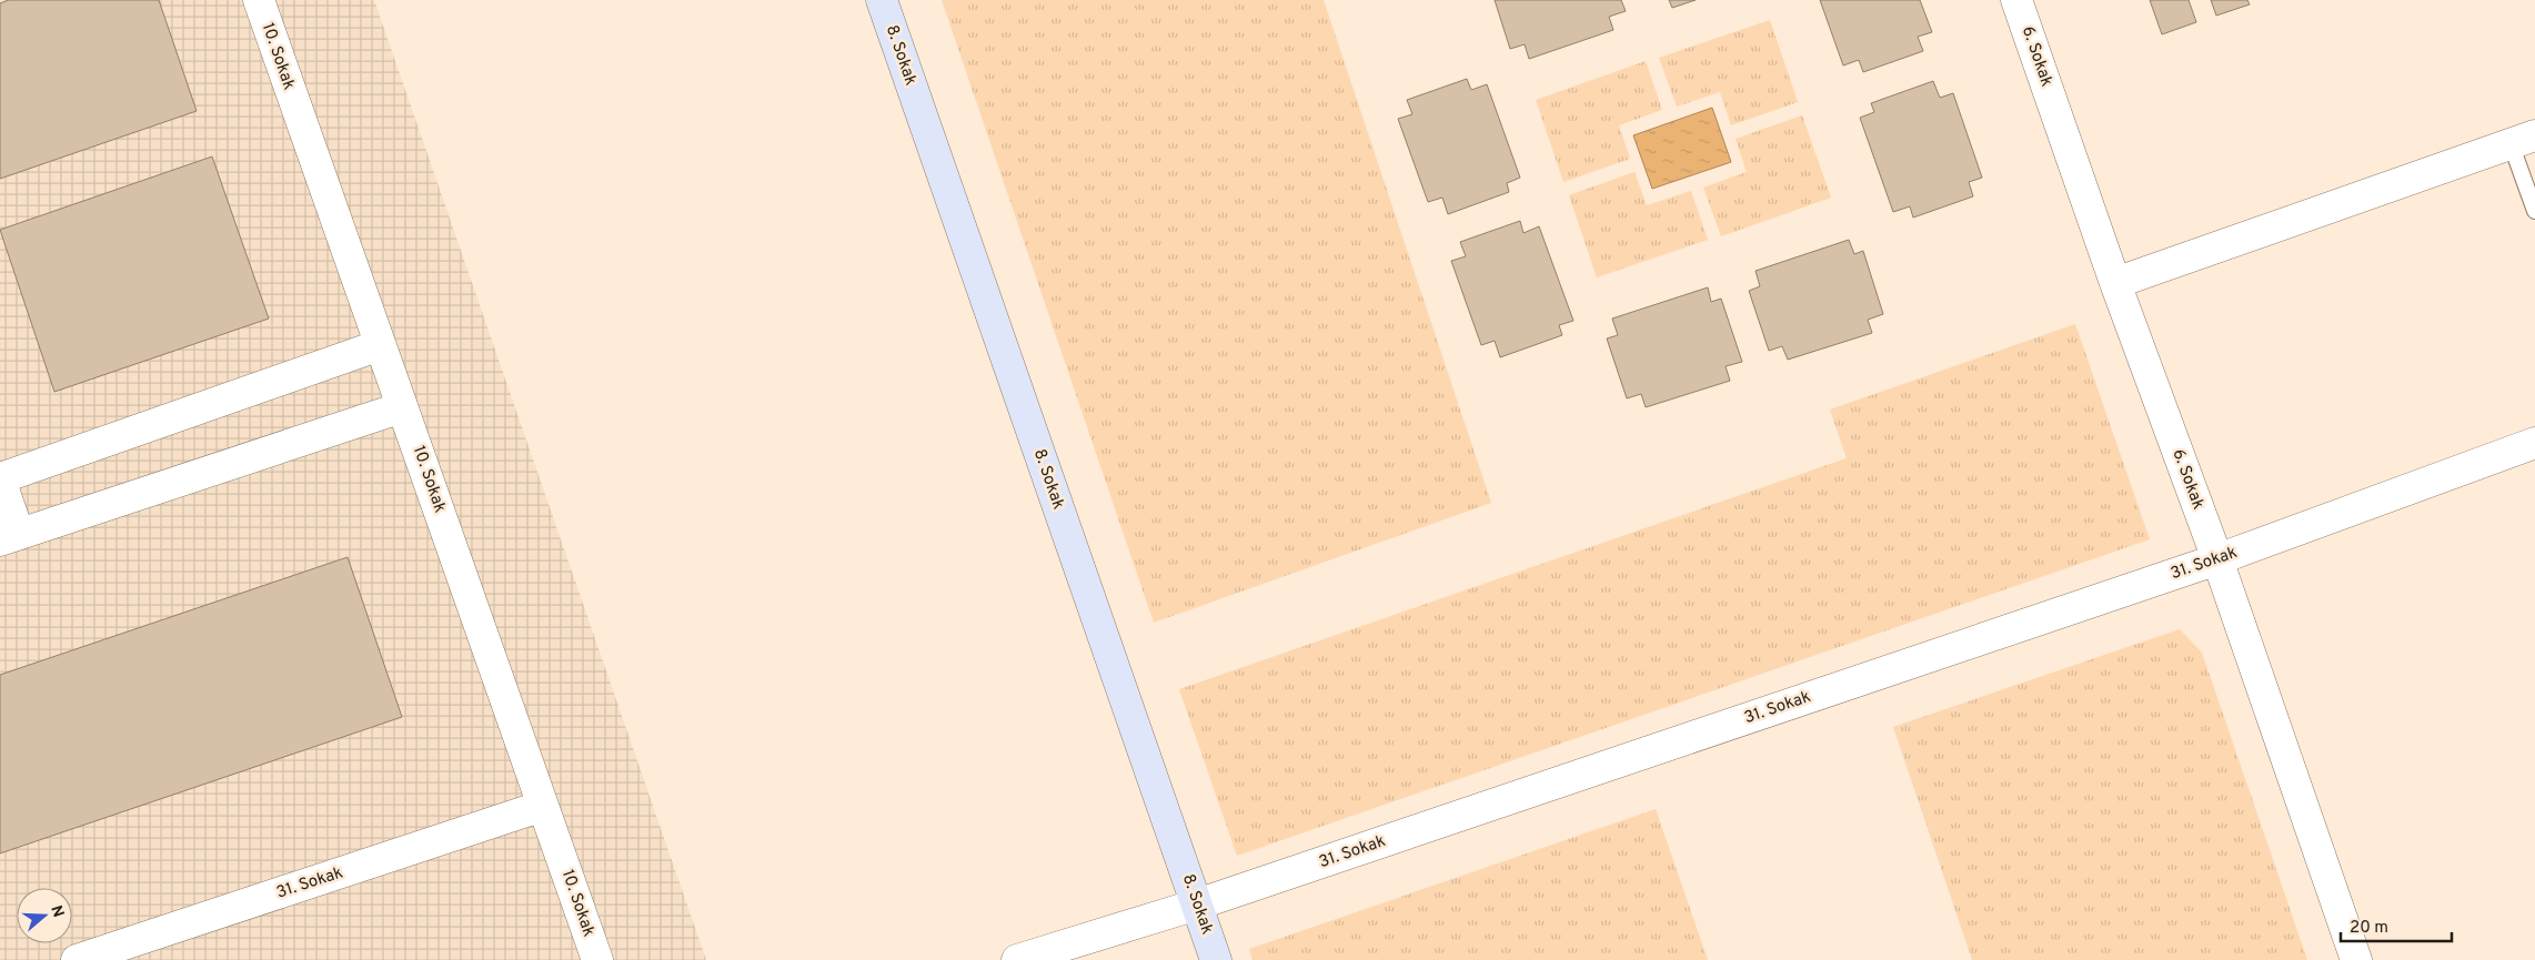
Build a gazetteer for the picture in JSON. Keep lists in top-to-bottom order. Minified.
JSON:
{"streets":{"street":["8. Sokak","10. Sokak","6. Sokak","31. Sokak"]},"crossings":[["8. Sokak","31. Sokak"],["10. Sokak","31. Sokak"],["6. Sokak","31. Sokak"]],"scale_bar":"20 m","north":"right"}
